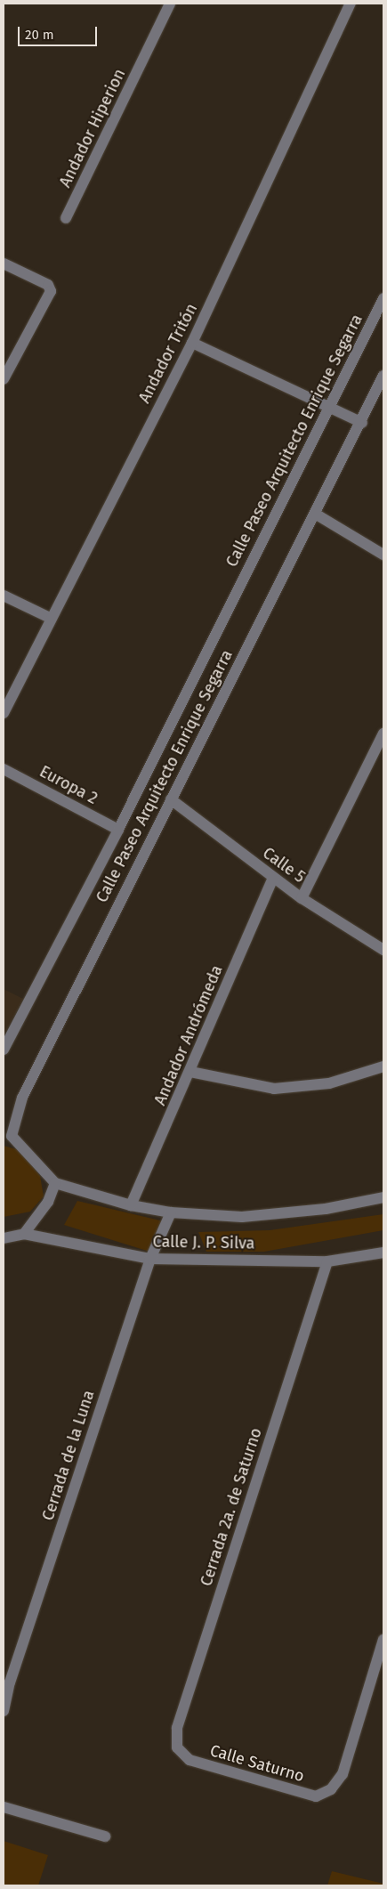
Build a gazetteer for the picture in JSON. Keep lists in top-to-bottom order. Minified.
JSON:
{"streets":{"street":["Andador Hiperion","Andador Tritón","Calle Paseo Arquitecto Enrique Segarra","Europa 2","Calle 5","Andador Andrómeda","Calle J. P. Silva","Cerrada de la Luna","Cerrada 2a. de Saturno","Calle Saturno"]},"crossings":[["Calle Paseo Arquitecto Enrique Segarra","Europa 2"],["Calle Paseo Arquitecto Enrique Segarra","Calle 5"],["Calle Paseo Arquitecto Enrique Segarra","Calle J. P. Silva"],["Calle 5","Andador Andrómeda"],["Andador Andrómeda","Calle J. P. Silva"],["Calle J. P. Silva","Cerrada de la Luna"],["Calle J. P. Silva","Cerrada 2a. de Saturno"],["Cerrada 2a. de Saturno","Calle Saturno"]],"scale_bar":"20 m"}
